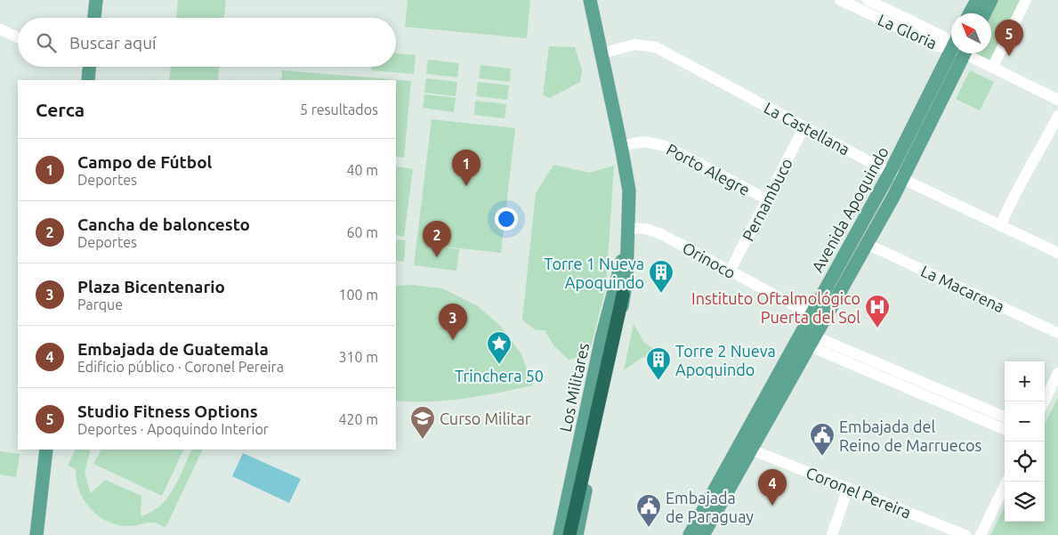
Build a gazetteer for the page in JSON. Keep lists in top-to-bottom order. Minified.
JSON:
{"streets":{"main road":["Avenida Apoquindo","Los Militares"],"street":["La Gloria","La Castellana","Porto Alegre","Pernambuco","Orinoco","La Macarena","Coronel Pereira"]},"crossings":[["La Castellana","Pernambuco"],["La Castellana","Avenida Apoquindo"],["La Castellana","Los Militares"],["Porto Alegre","Pernambuco"],["Porto Alegre","Los Militares"],["Pernambuco","Orinoco"],["Avenida Apoquindo","Orinoco"],["Avenida Apoquindo","La Macarena"],["Avenida Apoquindo","Coronel Pereira"],["Orinoco","Los Militares"]],"places":{"building":["Torre 1 Nueva Apoquindo","Torre 2 Nueva Apoquindo"],"hospital":["Instituto Oftalmológico Puerta del Sol"],"place":["Trinchera 50"],"school or university":["Curso Militar"],"public building":["Embajada del Reino de Marruecos","Embajada de Paraguay"]},"north":"top left","page":{"search":"Buscar aquí","pins":["5","1","2","3","4"],"heading":["Cerca","5 resultados"],"list":[{"mark":"1","name":"Campo de Fútbol","note":"Deportes","value":"40 m"},{"mark":"2","name":"Cancha de baloncesto","note":"Deportes","value":"60 m"},{"mark":"3","name":"Plaza Bicentenario","note":"Parque","value":"100 m"},{"mark":"4","name":"Embajada de Guatemala","note":"Edificio público · Coronel Pereira","value":"310 m"},{"mark":"5","name":"Studio Fitness Options","note":"Deportes · Apoquindo Interior","value":"420 m"}],"map_buttons":["+","−"]}}
